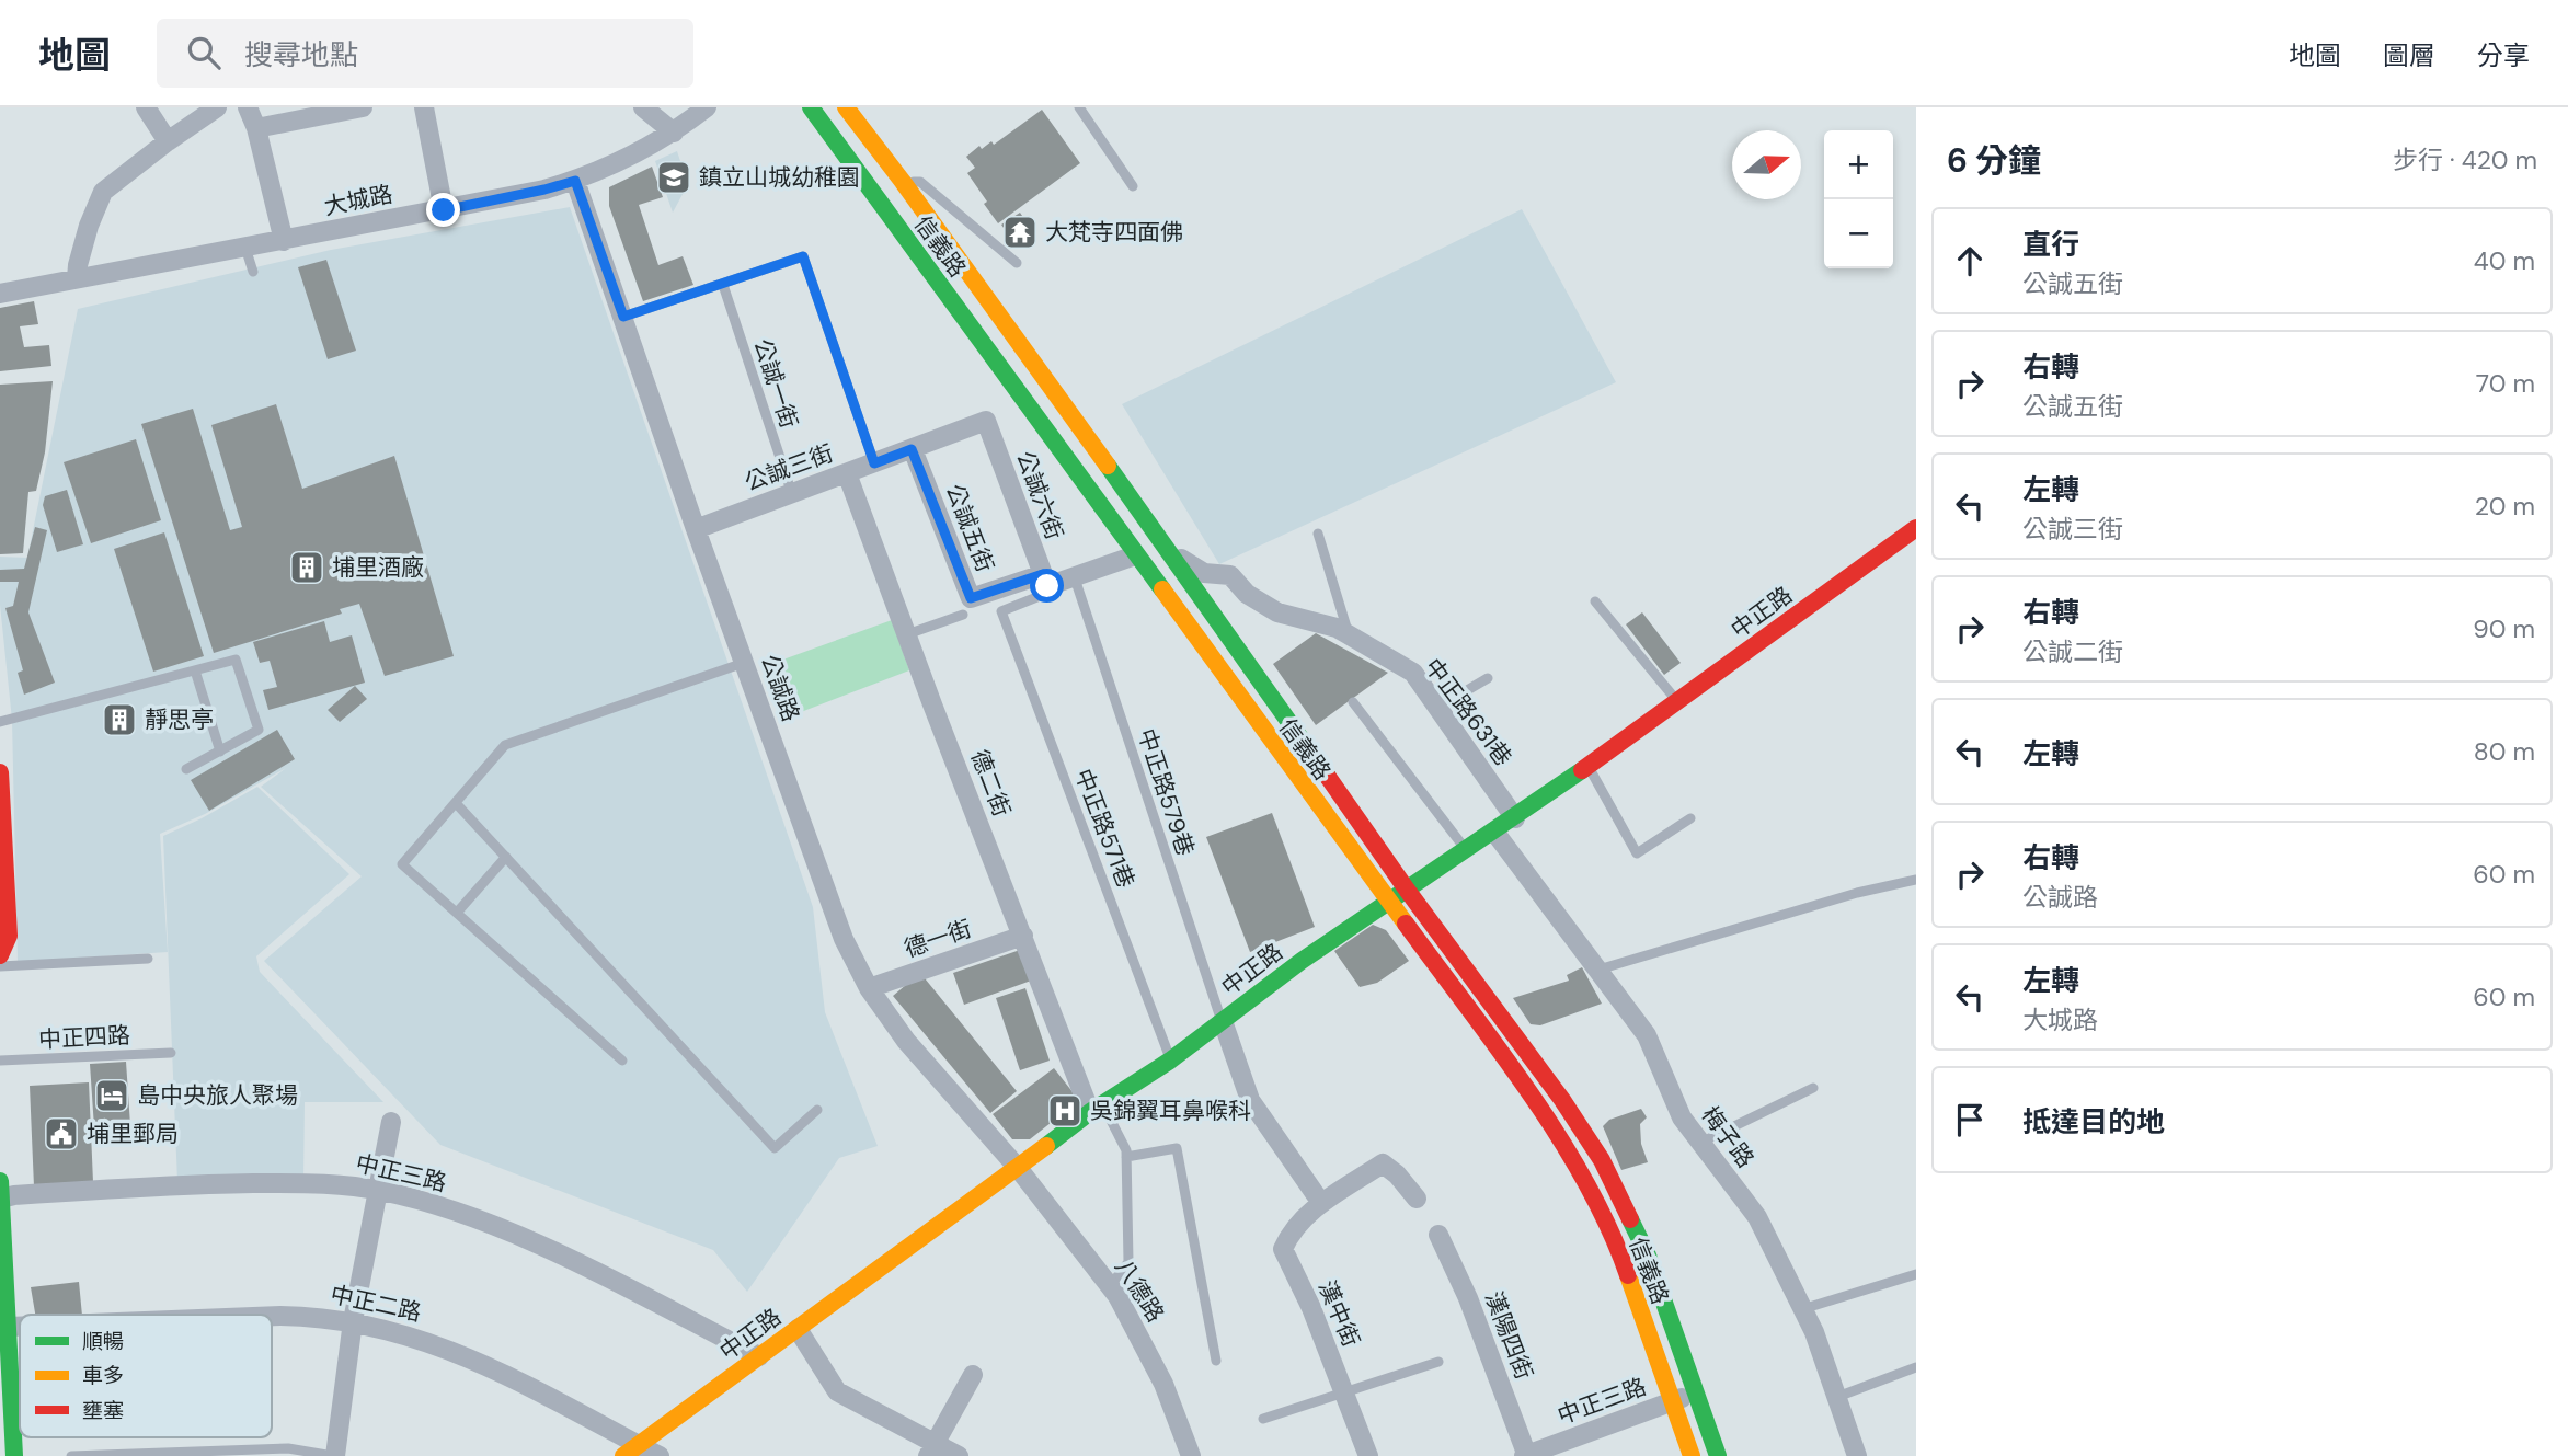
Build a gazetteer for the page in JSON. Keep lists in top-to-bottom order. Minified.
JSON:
{"streets":{"main road":["信義路","中正路"],"street":["大城路","公誠三街","公誠六街","公誠五街","公誠路","中正路631巷","德二街","德一街","梅子路","中正三路","八德路","中正二路","漢中街","漢陽四街"],"lane":["公誠一街","中正路579巷","中正路571巷","中正四路"]},"crossings":[["大城路","公誠路"],["信義路","中正路"],["信義路","中正路631巷"],["信義路","中正三路"],["公誠一街","公誠三街"],["公誠三街","公誠六街"],["公誠三街","公誠五街"],["公誠三街","公誠路"],["公誠三街","德二街"],["公誠六街","公誠五街"],["公誠六街","中正路571巷"],["公誠五街","中正路571巷"],["中正路","公誠路"],["中正路","中正路631巷"],["中正路","德二街"],["中正路","中正路579巷"],["中正路","中正路571巷"],["中正路","梅子路"],["中正路","中正三路"],["中正路","八德路"],["中正路","中正二路"],["公誠路","德一街"],["公誠路","八德路"],["德二街","德一街"],["中正三路","漢陽四街"]],"places":{"school or university":["鎮立山城幼稚園"],"temple":["大梵寺四面佛"],"building":["埔里酒廠","靜思亭"],"hotel":["島中央旅人聚場"],"hospital":["吳錦翼耳鼻喉科"],"public building":["埔里郵局"]},"legend":["順暢","車多","壅塞"],"north":"right","page":{"header":"地圖","search":"搜尋地點","nav":["地圖","圖層","分享"],"heading":["6 分鐘","步行 · 420 m"],"map_buttons":["+","−"],"list":[["直行","公誠五街","40 m"],["右轉","公誠五街","70 m"],["左轉","公誠三街","20 m"],["右轉","公誠二街","90 m"],["左轉","80 m"],["右轉","公誠路","60 m"],["左轉","大城路","60 m"],"抵達目的地"]}}
